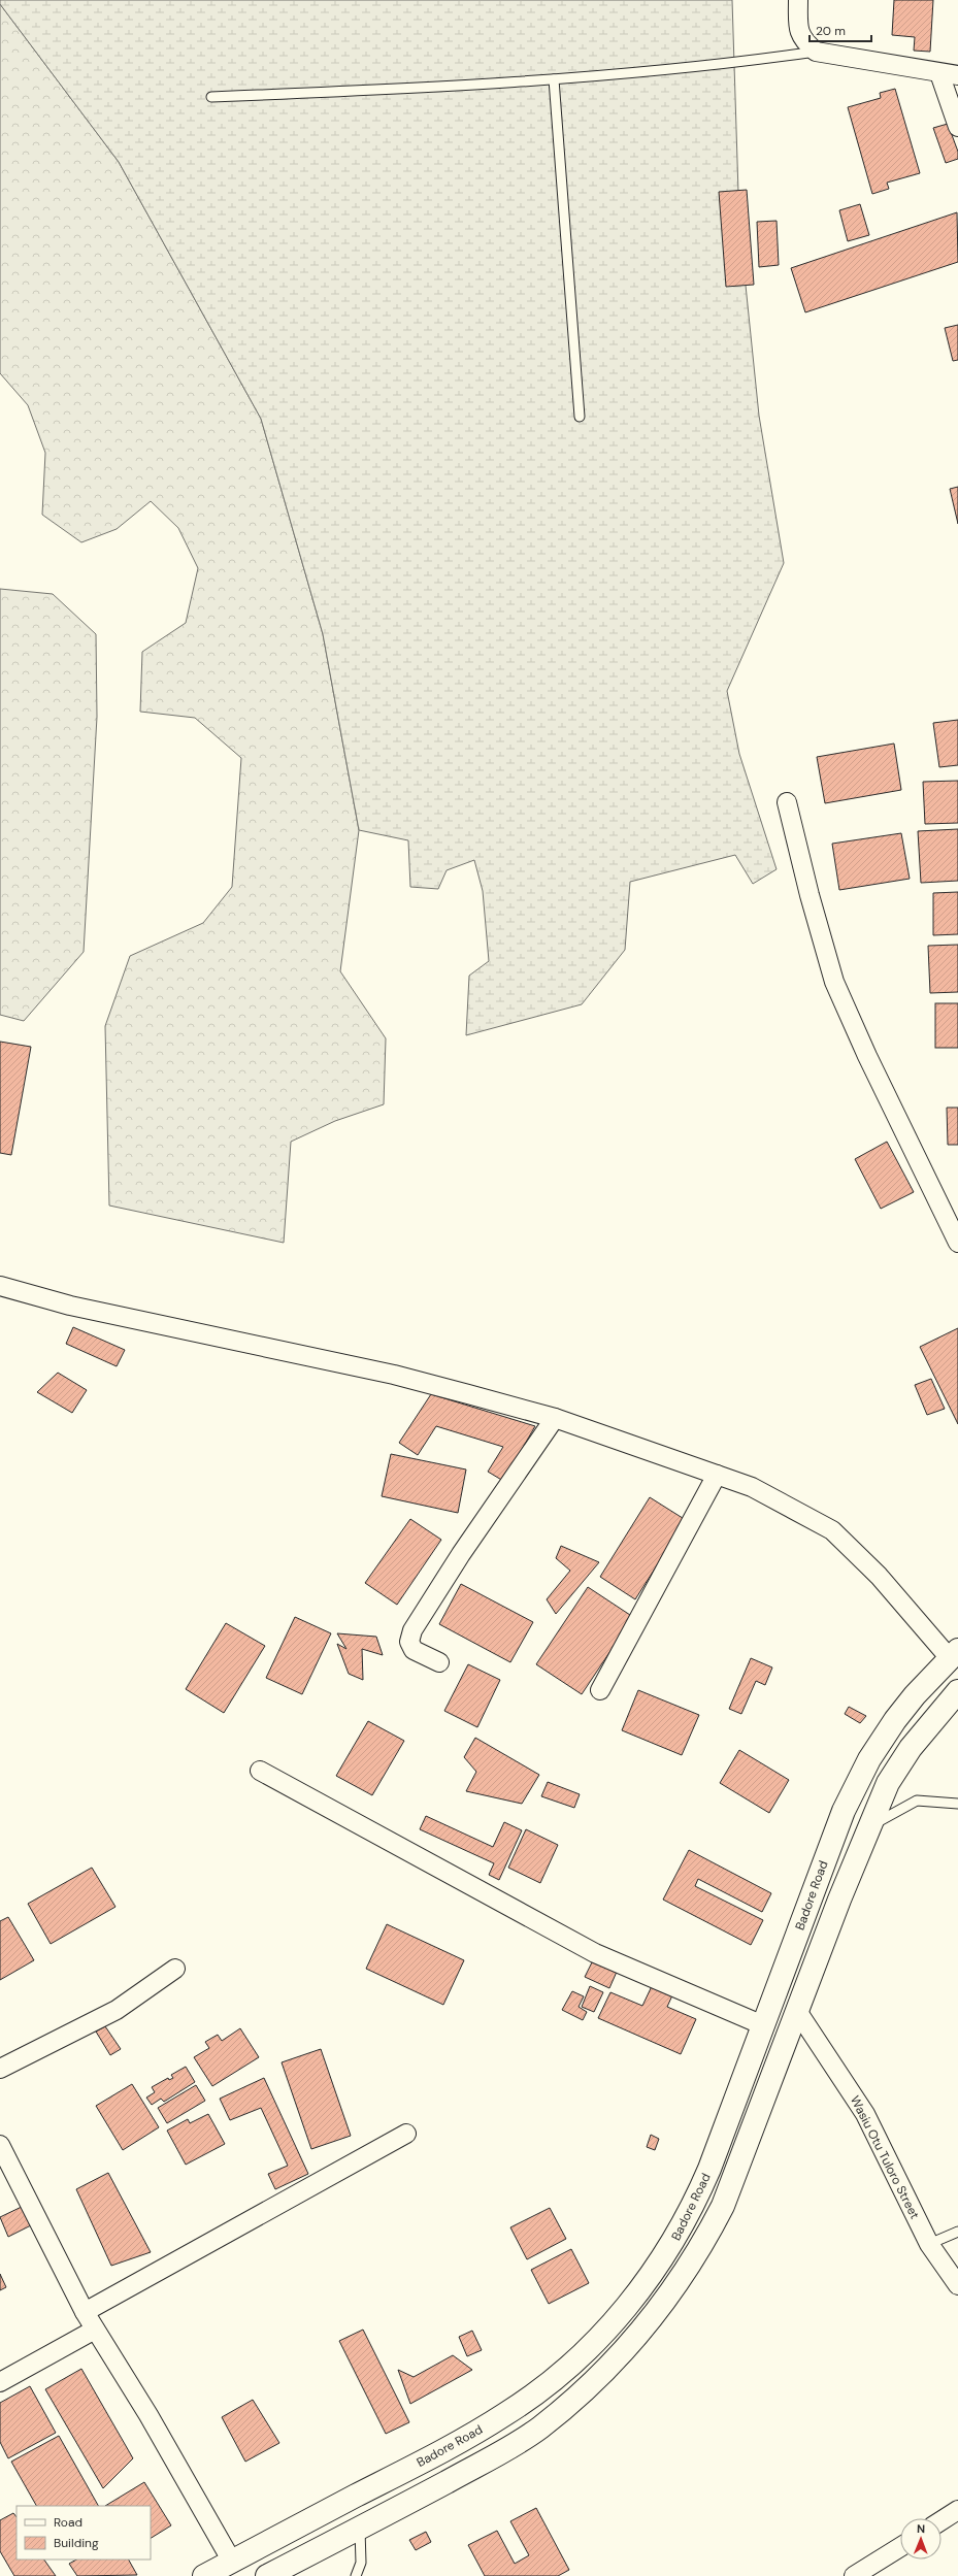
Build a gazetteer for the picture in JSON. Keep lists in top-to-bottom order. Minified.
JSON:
{"streets":{"main road":["Badore Road"],"street":["Wasiu Otu Tuloro Street"]},"legend":["Road","Building"],"scale_bar":"20 m","north":"top"}
